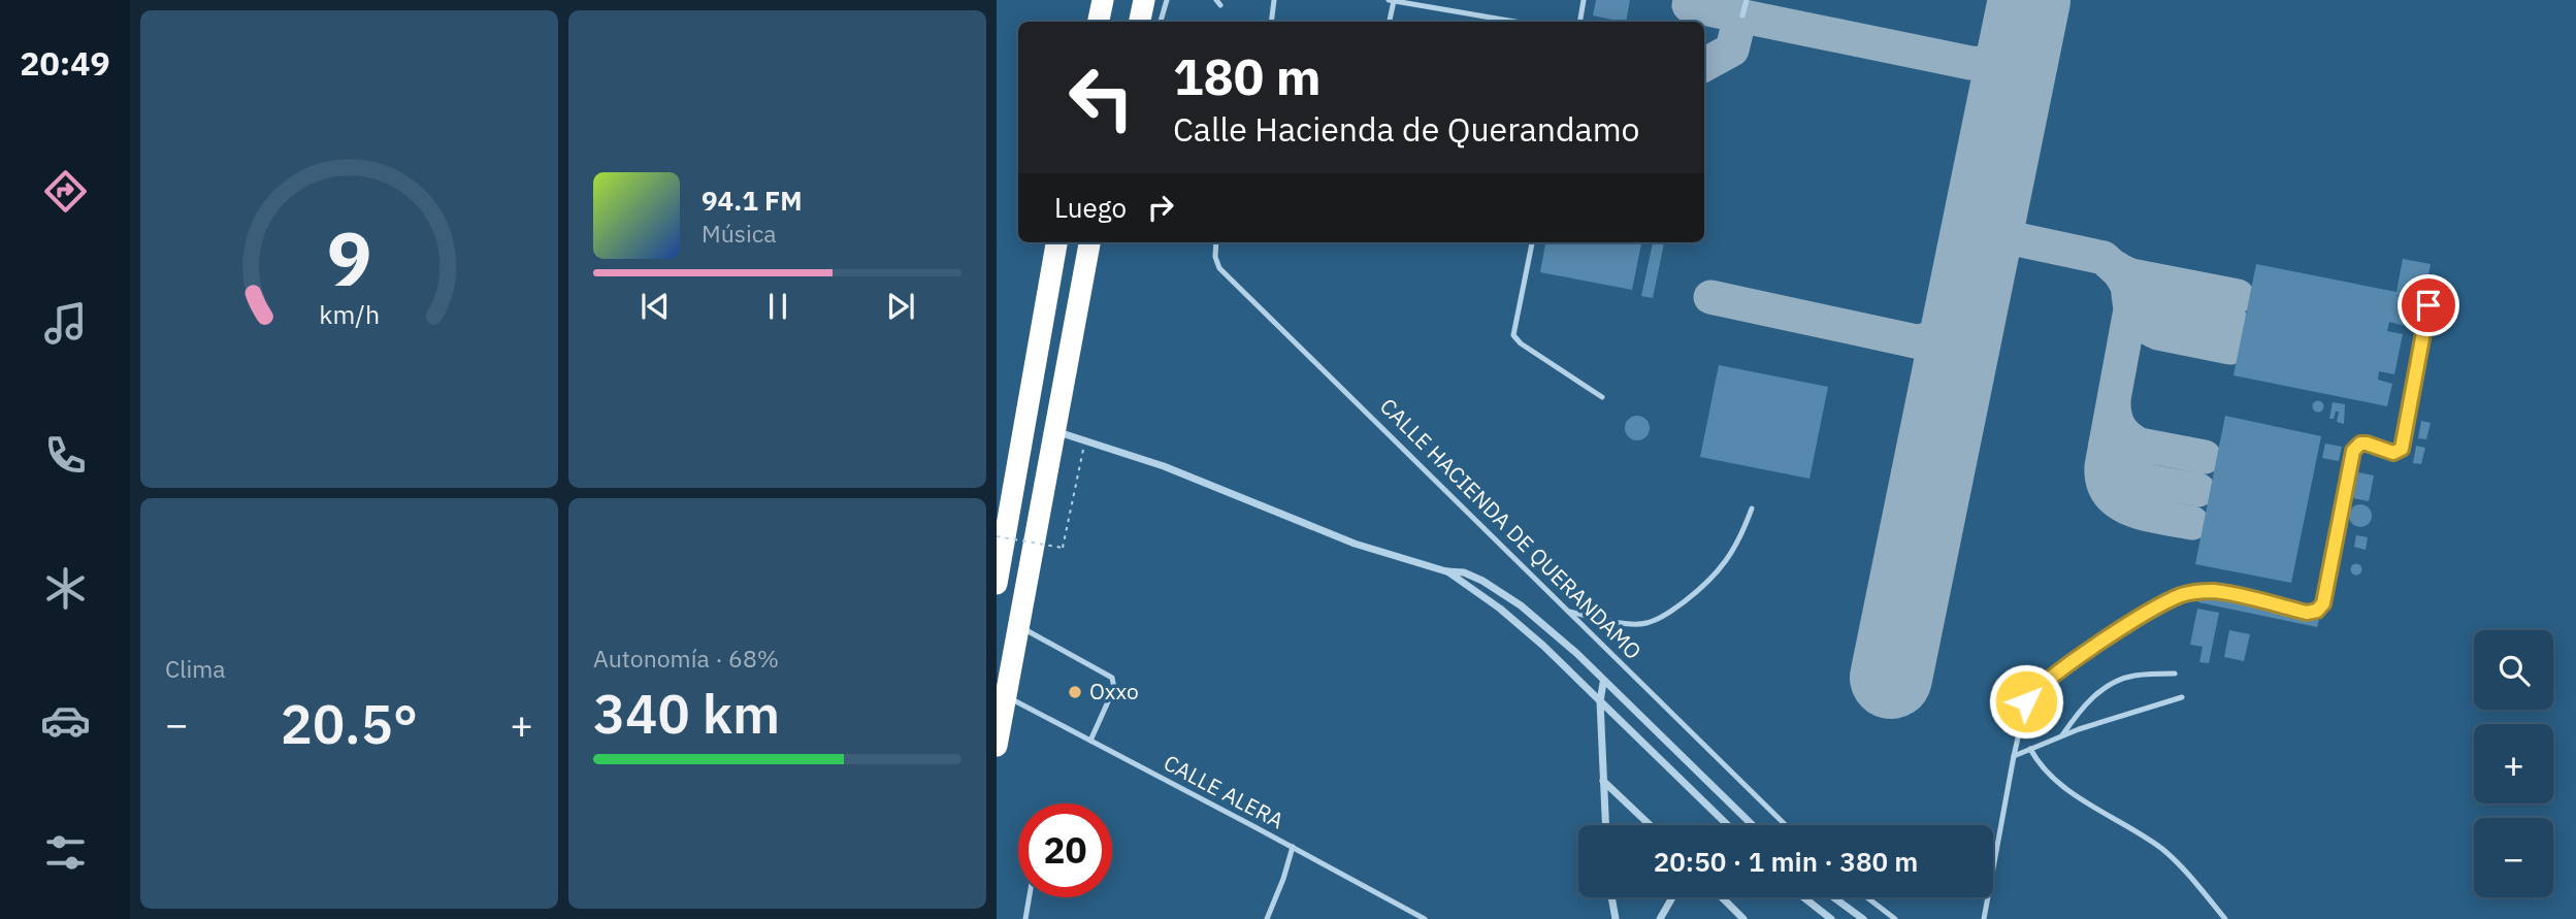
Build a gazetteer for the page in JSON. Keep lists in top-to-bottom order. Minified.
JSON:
{"streets":{"street":["CALLE HACIENDA DE QUERANDAMO"],"lane":["CALLE ALERA"]},"places":["Oxxo"],"page":{"tabs":"20:49","turn":["180 m","Calle Hacienda de Querandamo"],"song":["94.1 FM","Música"],"then":"Luego","tile":["Clima",["Autonomía · 68%","340 km"]],"map_buttons":["+","−"],"heat":["−","20.5°","+"],"limit":"20","trip":"20:50 · 1 min · 380 m","gauge":["9","km/h"]}}
